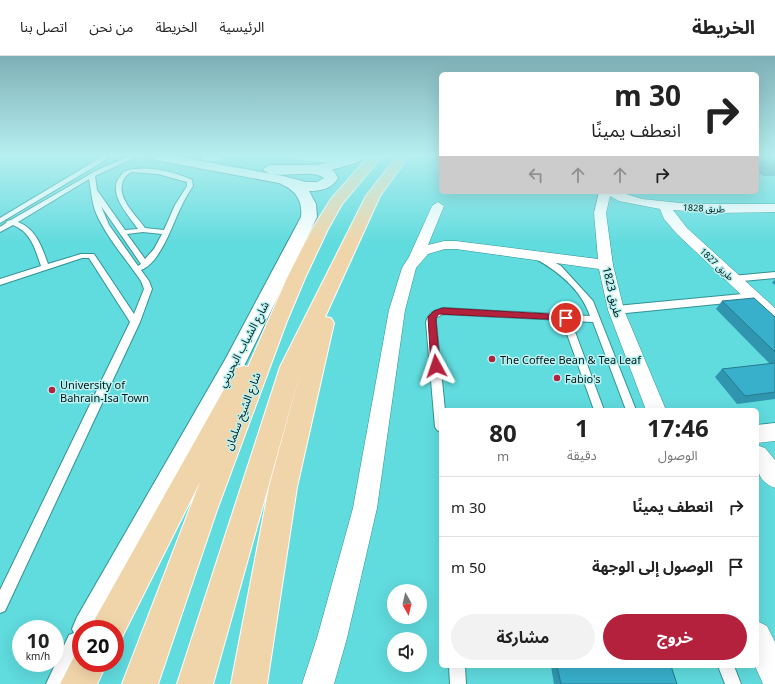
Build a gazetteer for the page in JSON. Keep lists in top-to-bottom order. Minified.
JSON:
{"streets":{"main road":["شارع الشيخ سلمان"],"street":["طريق 1828","طريق 1827","طريق 1823","شارع الشباب البحريني"]},"crossings":[["طريق 1828","طريق 1827"],["طريق 1828","طريق 1823"]],"places":["The Coffee Bean & Tea Leaf","Fabio's","University of Bahrain-Isa Town"],"north":"bottom","page":{"header":"الخريطة","nav":["الرئيسية","الخريطة","من نحن","اتصل بنا"],"turn":["30 m","انعطف يمينًا"],"eta":["17:46","الوصول","1","دقيقة","80","m"],"list":[{"name":"انعطف يمينًا","value":"30 m"},{"name":"الوصول إلى الوجهة","value":"50 m"}],"buttons":["خروج","مشاركة"],"speed":"10 km/h","limit":"20"}}
